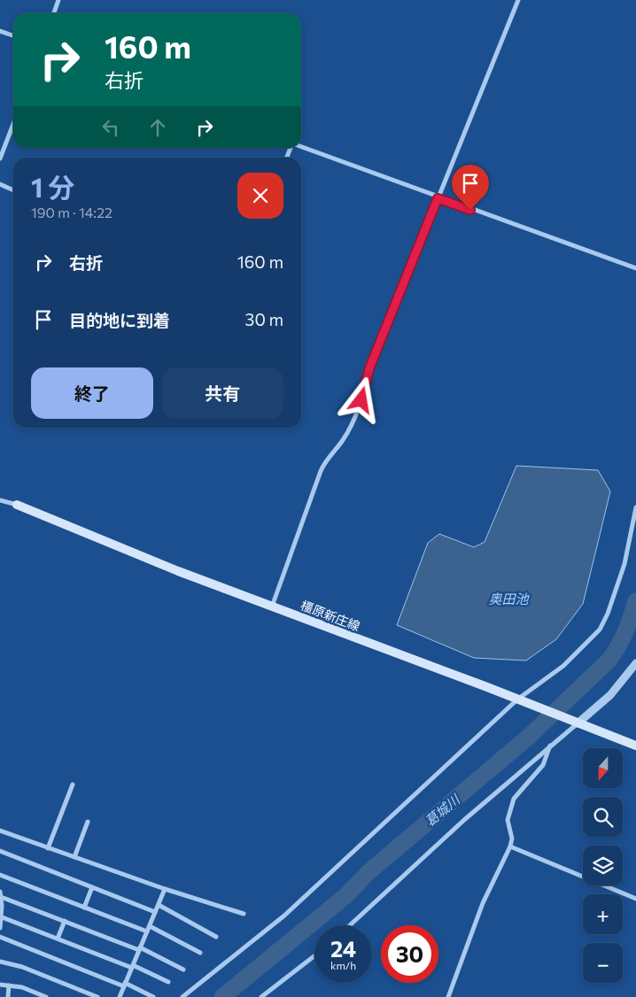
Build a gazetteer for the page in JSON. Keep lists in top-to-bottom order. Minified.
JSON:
{"streets":{"main road":["橿原新庄線"]},"water":["奥田池","葛城川"],"north":"bottom","page":{"turn":["160 m","右折"],"heading":["1 分","190 m · 14:22"],"list":[{"name":"右折","value":"160 m"},{"name":"目的地に到着","value":"30 m"}],"buttons":["終了","共有"],"map_buttons":["+","−"],"speed":"24 km/h","limit":"30"}}
